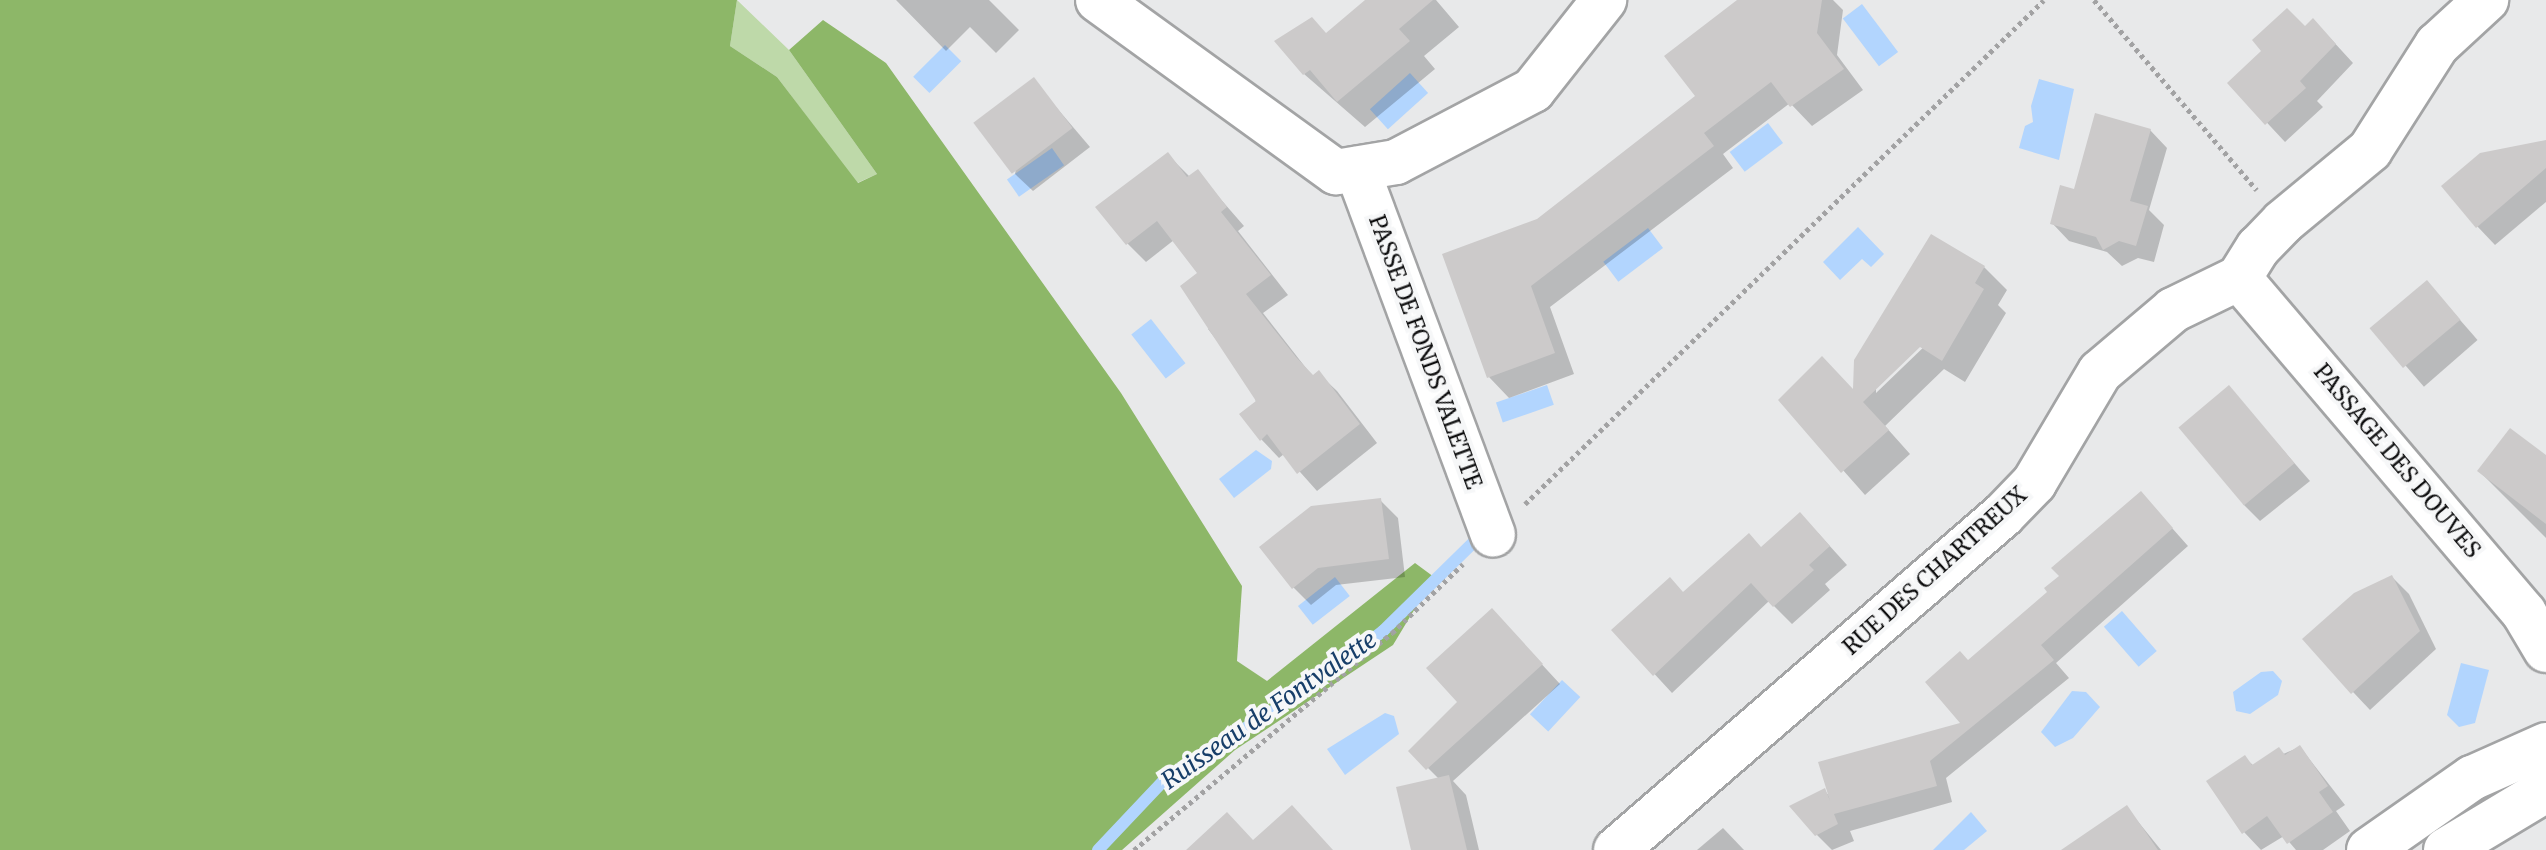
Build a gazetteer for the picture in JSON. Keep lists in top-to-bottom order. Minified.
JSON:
{"streets":{"street":["PASSE DE FONDS VALETTE","PASSAGE DES DOUVES","RUE DES CHARTREUX"]},"crossings":[["PASSAGE DES DOUVES","RUE DES CHARTREUX"]],"water":["Ruisseau de Fontvalette"]}
